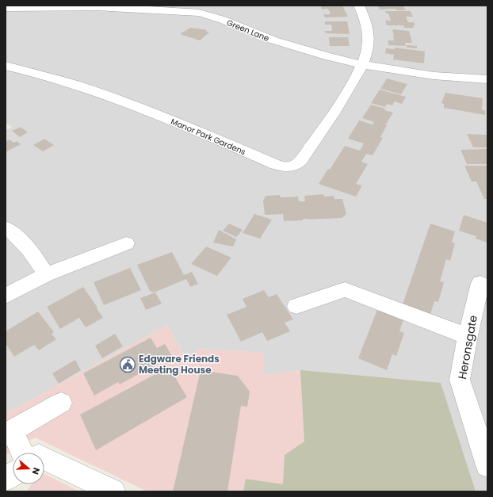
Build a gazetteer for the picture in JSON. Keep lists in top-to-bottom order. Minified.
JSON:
{"streets":{"street":["Green Lane","Manor Park Gardens","Heronsgate"]},"crossings":[["Green Lane","Manor Park Gardens"]],"places":{"public building":["Edgware Friends Meeting House"]},"north":"right"}
